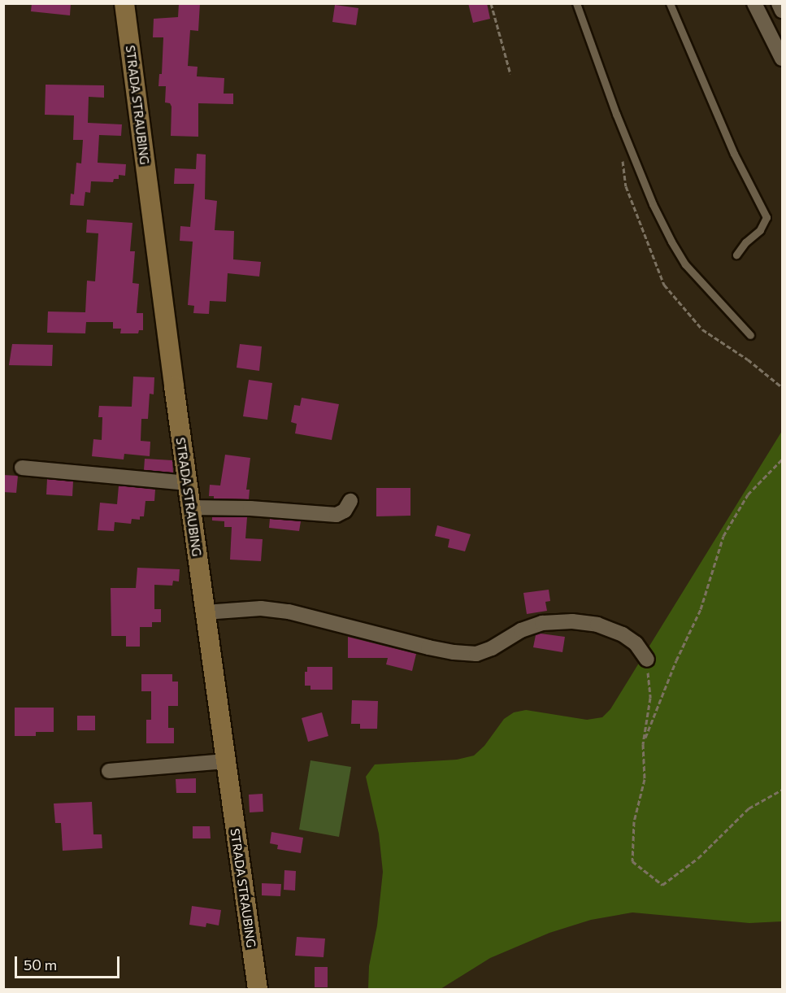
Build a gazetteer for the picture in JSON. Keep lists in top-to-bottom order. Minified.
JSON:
{"streets":{"main road":["STRADA STRAUBING"]},"scale_bar":"50 m"}
